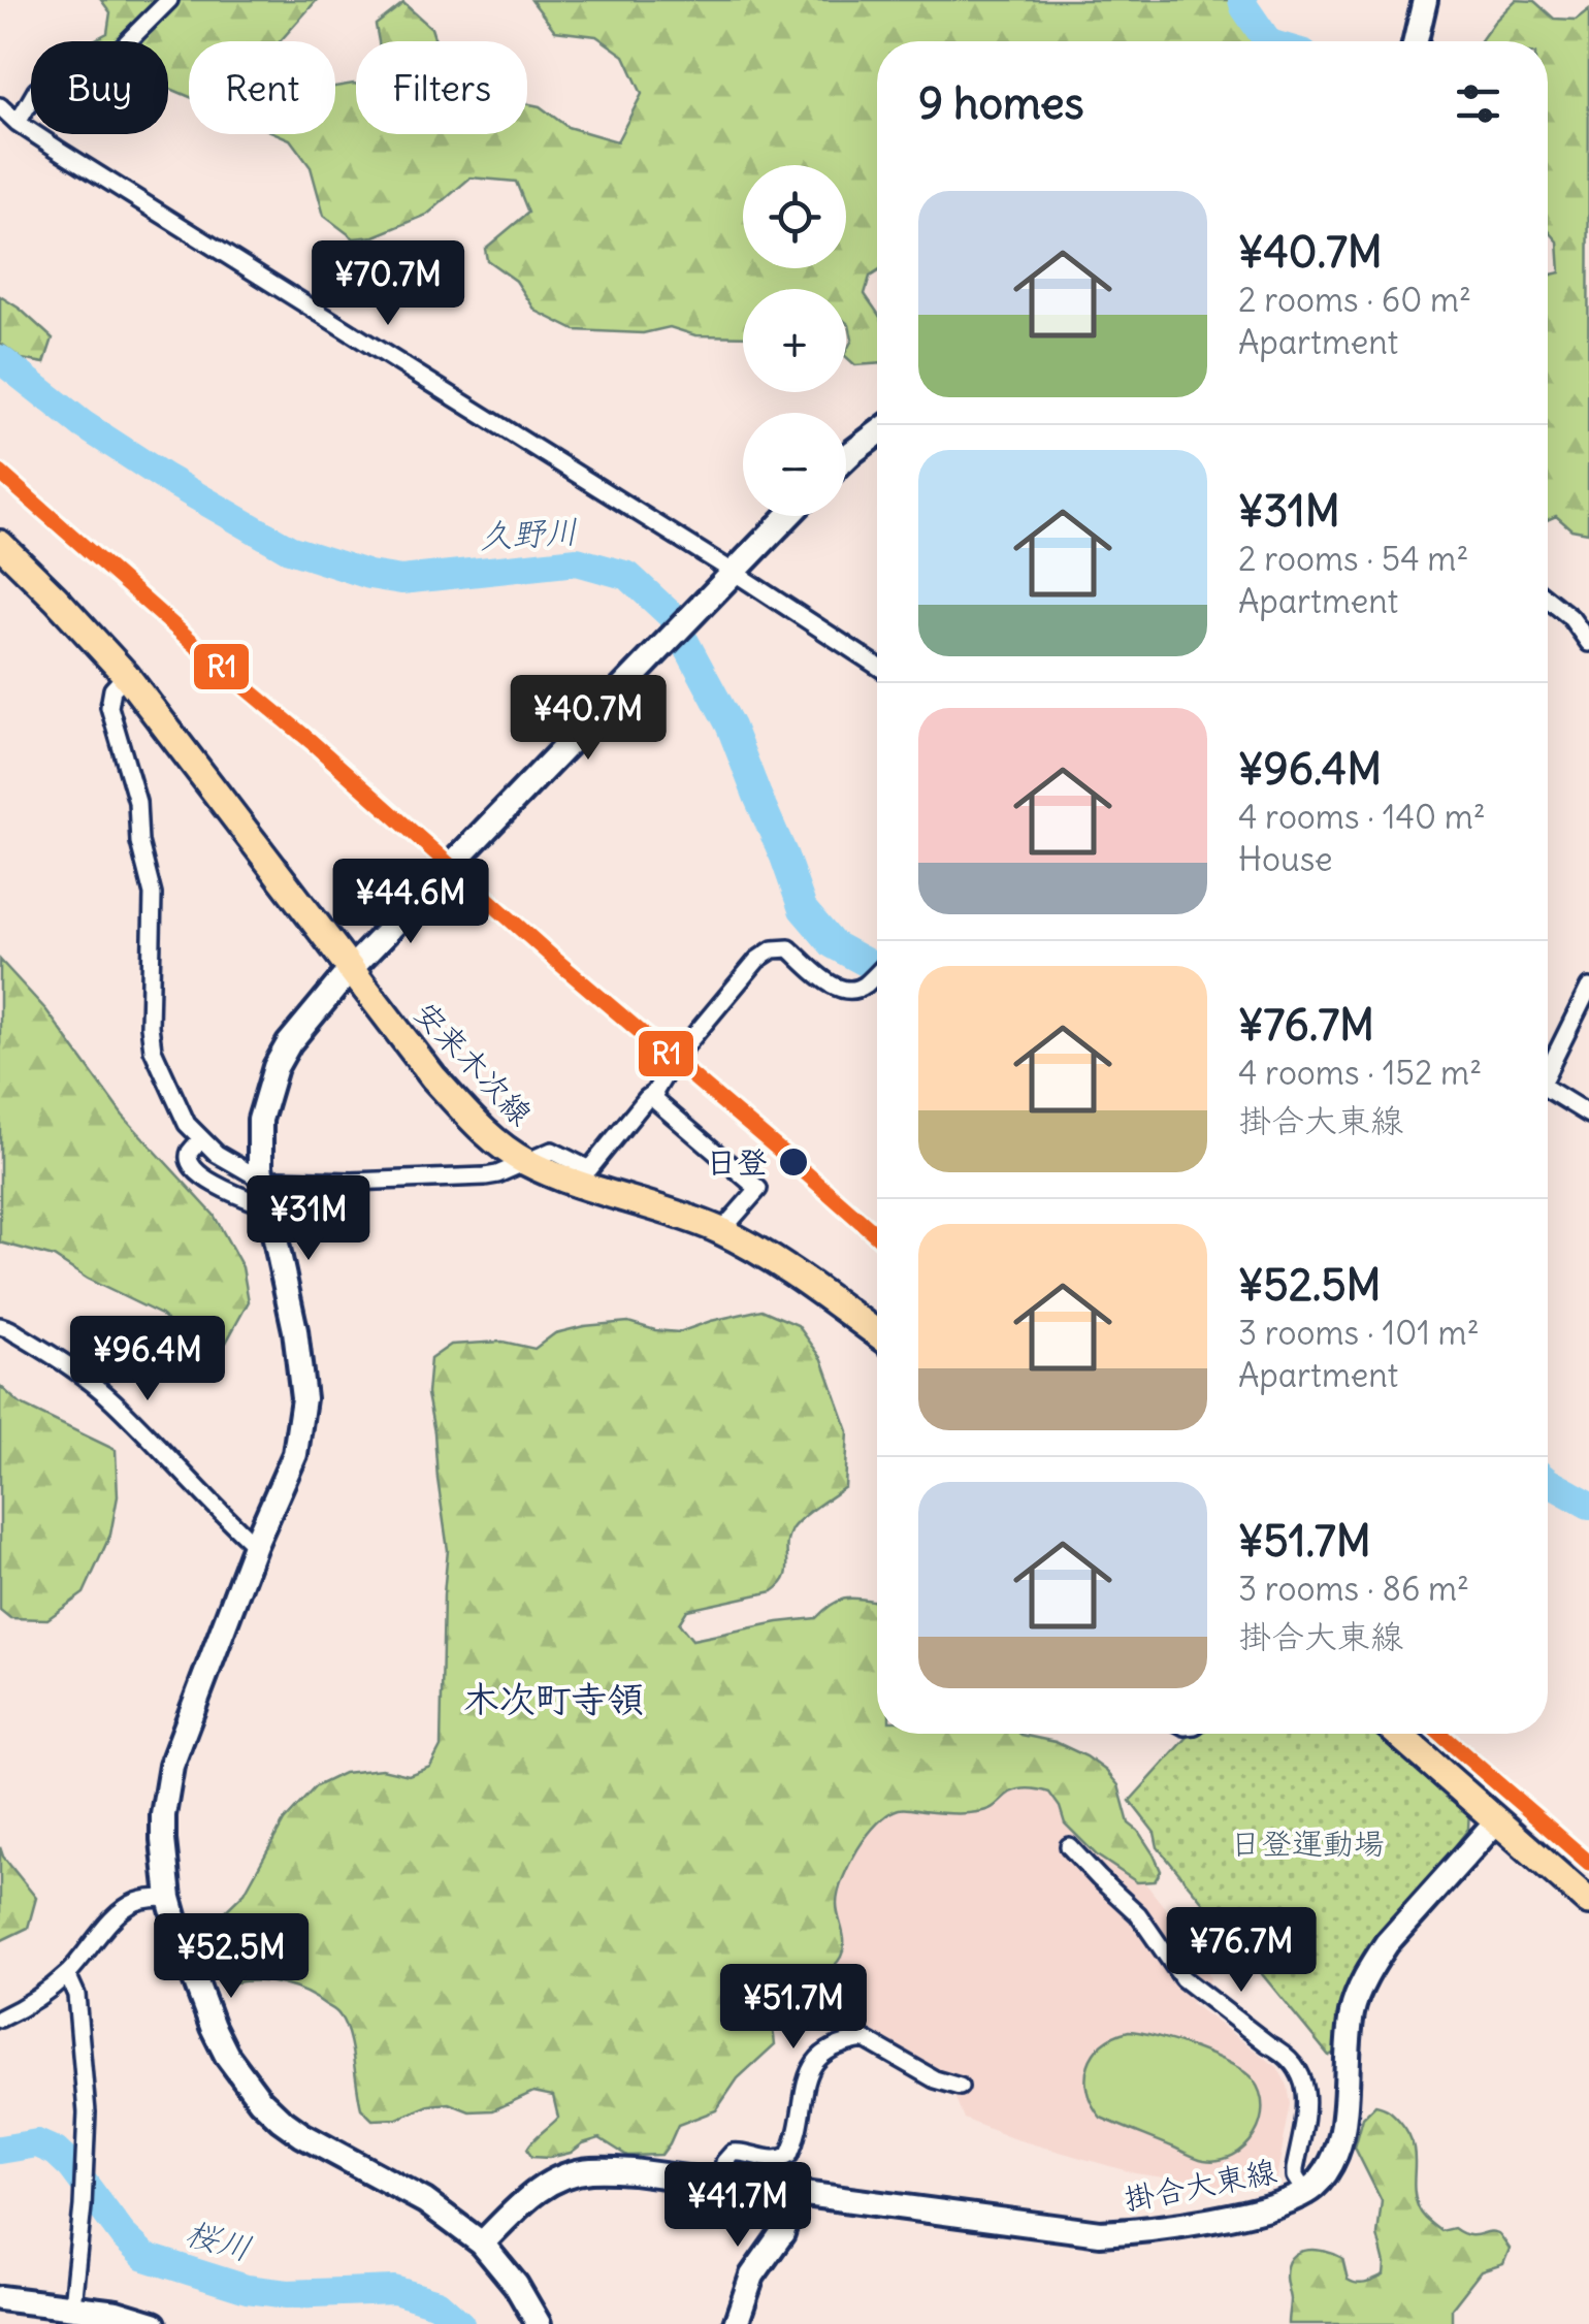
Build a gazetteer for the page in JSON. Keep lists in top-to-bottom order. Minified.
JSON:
{"streets":{"main road":["安来木次線"],"street":["掛合大東線"]},"districts":["木次町寺領"],"water":["久野川","桜川"],"parks":["日登運動場"],"places":["日登"],"lines":["transit line R1"],"page":{"chip":["Buy","Rent","Filters"],"heading":"9 homes","map_buttons":["+","−"],"list":[{"name":"¥40.7M","note":"2 rooms · 60 m² · Apartment"},{"name":"¥31M","note":"2 rooms · 54 m² · Apartment"},{"name":"¥96.4M","note":"4 rooms · 140 m² · House"},{"name":"¥76.7M","note":"4 rooms · 152 m² · 掛合大東線"},{"name":"¥52.5M","note":"3 rooms · 101 m² · Apartment"},{"name":"¥51.7M","note":"3 rooms · 86 m² · 掛合大東線"}],"price":["¥70.7M","¥40.7M","¥44.6M","¥31M","¥96.4M","¥76.7M","¥52.5M","¥51.7M","¥41.7M"]}}
